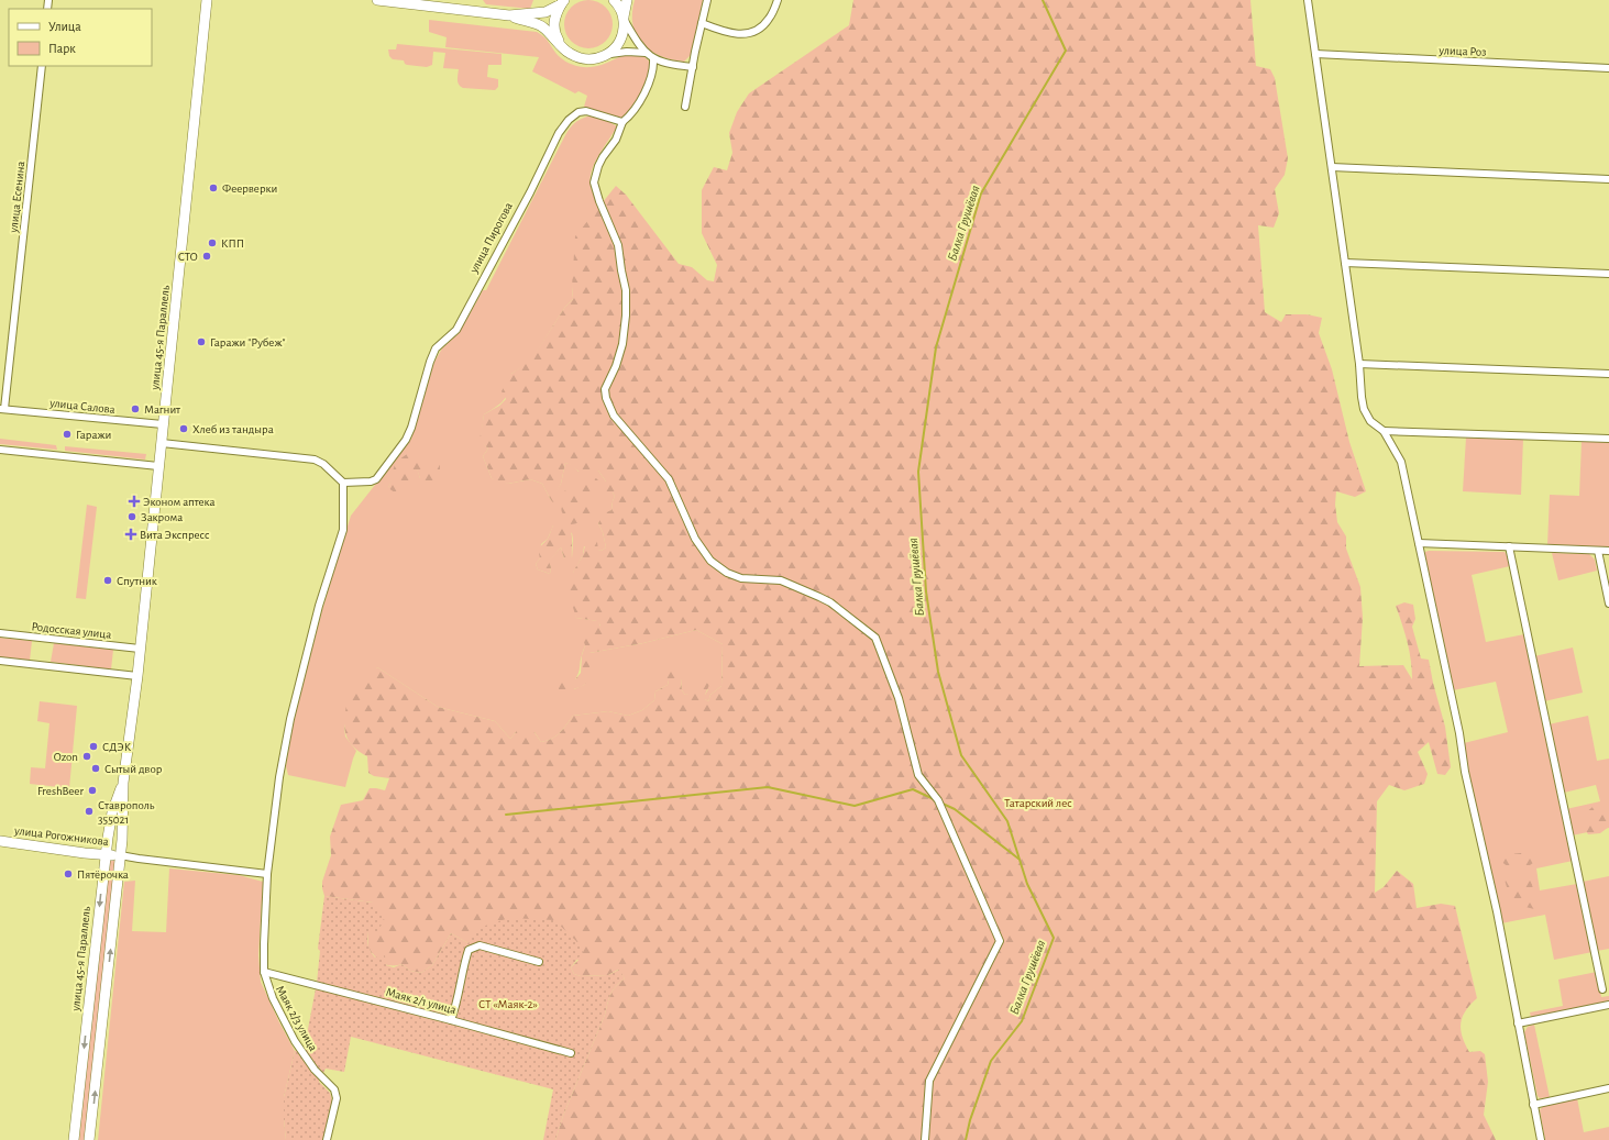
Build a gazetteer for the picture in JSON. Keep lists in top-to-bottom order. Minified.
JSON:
{"streets":{"main road":["улица 45-я Параллель","улица Рогожникова"],"street":["улица Роз","улица Есенина","улица Пирогова","улица Салова","Родосская улица","Маяк 2/1 улица","Маяк 2/3 улица"]},"crossings":[["улица Есенина","улица Салова"],["улица Пирогова","Маяк 2/3 улица"],["улица 45-я Параллель","улица Салова"],["улица 45-я Параллель","Родосская улица"],["улица 45-я Параллель","улица Рогожникова"],["Маяк 2/1 улица","Маяк 2/3 улица"]],"water":["Балка Грушёвая"],"parks":["Татарский лес","СТ «Маяк-2»"],"places":{"other":["Феерверки","КПП","СТО","Гаражи \"Рубеж\"","Магнит","Хлеб из тандыра","Гаражи","Закрома","Спутник","СДЭК","Ozon","Сытый двор","FreshBeer","Ставрополь 355021","Пятёрочка"],"health":["Эконом аптека","Вита Экспресс"]},"legend":["Улица","Парк"]}
